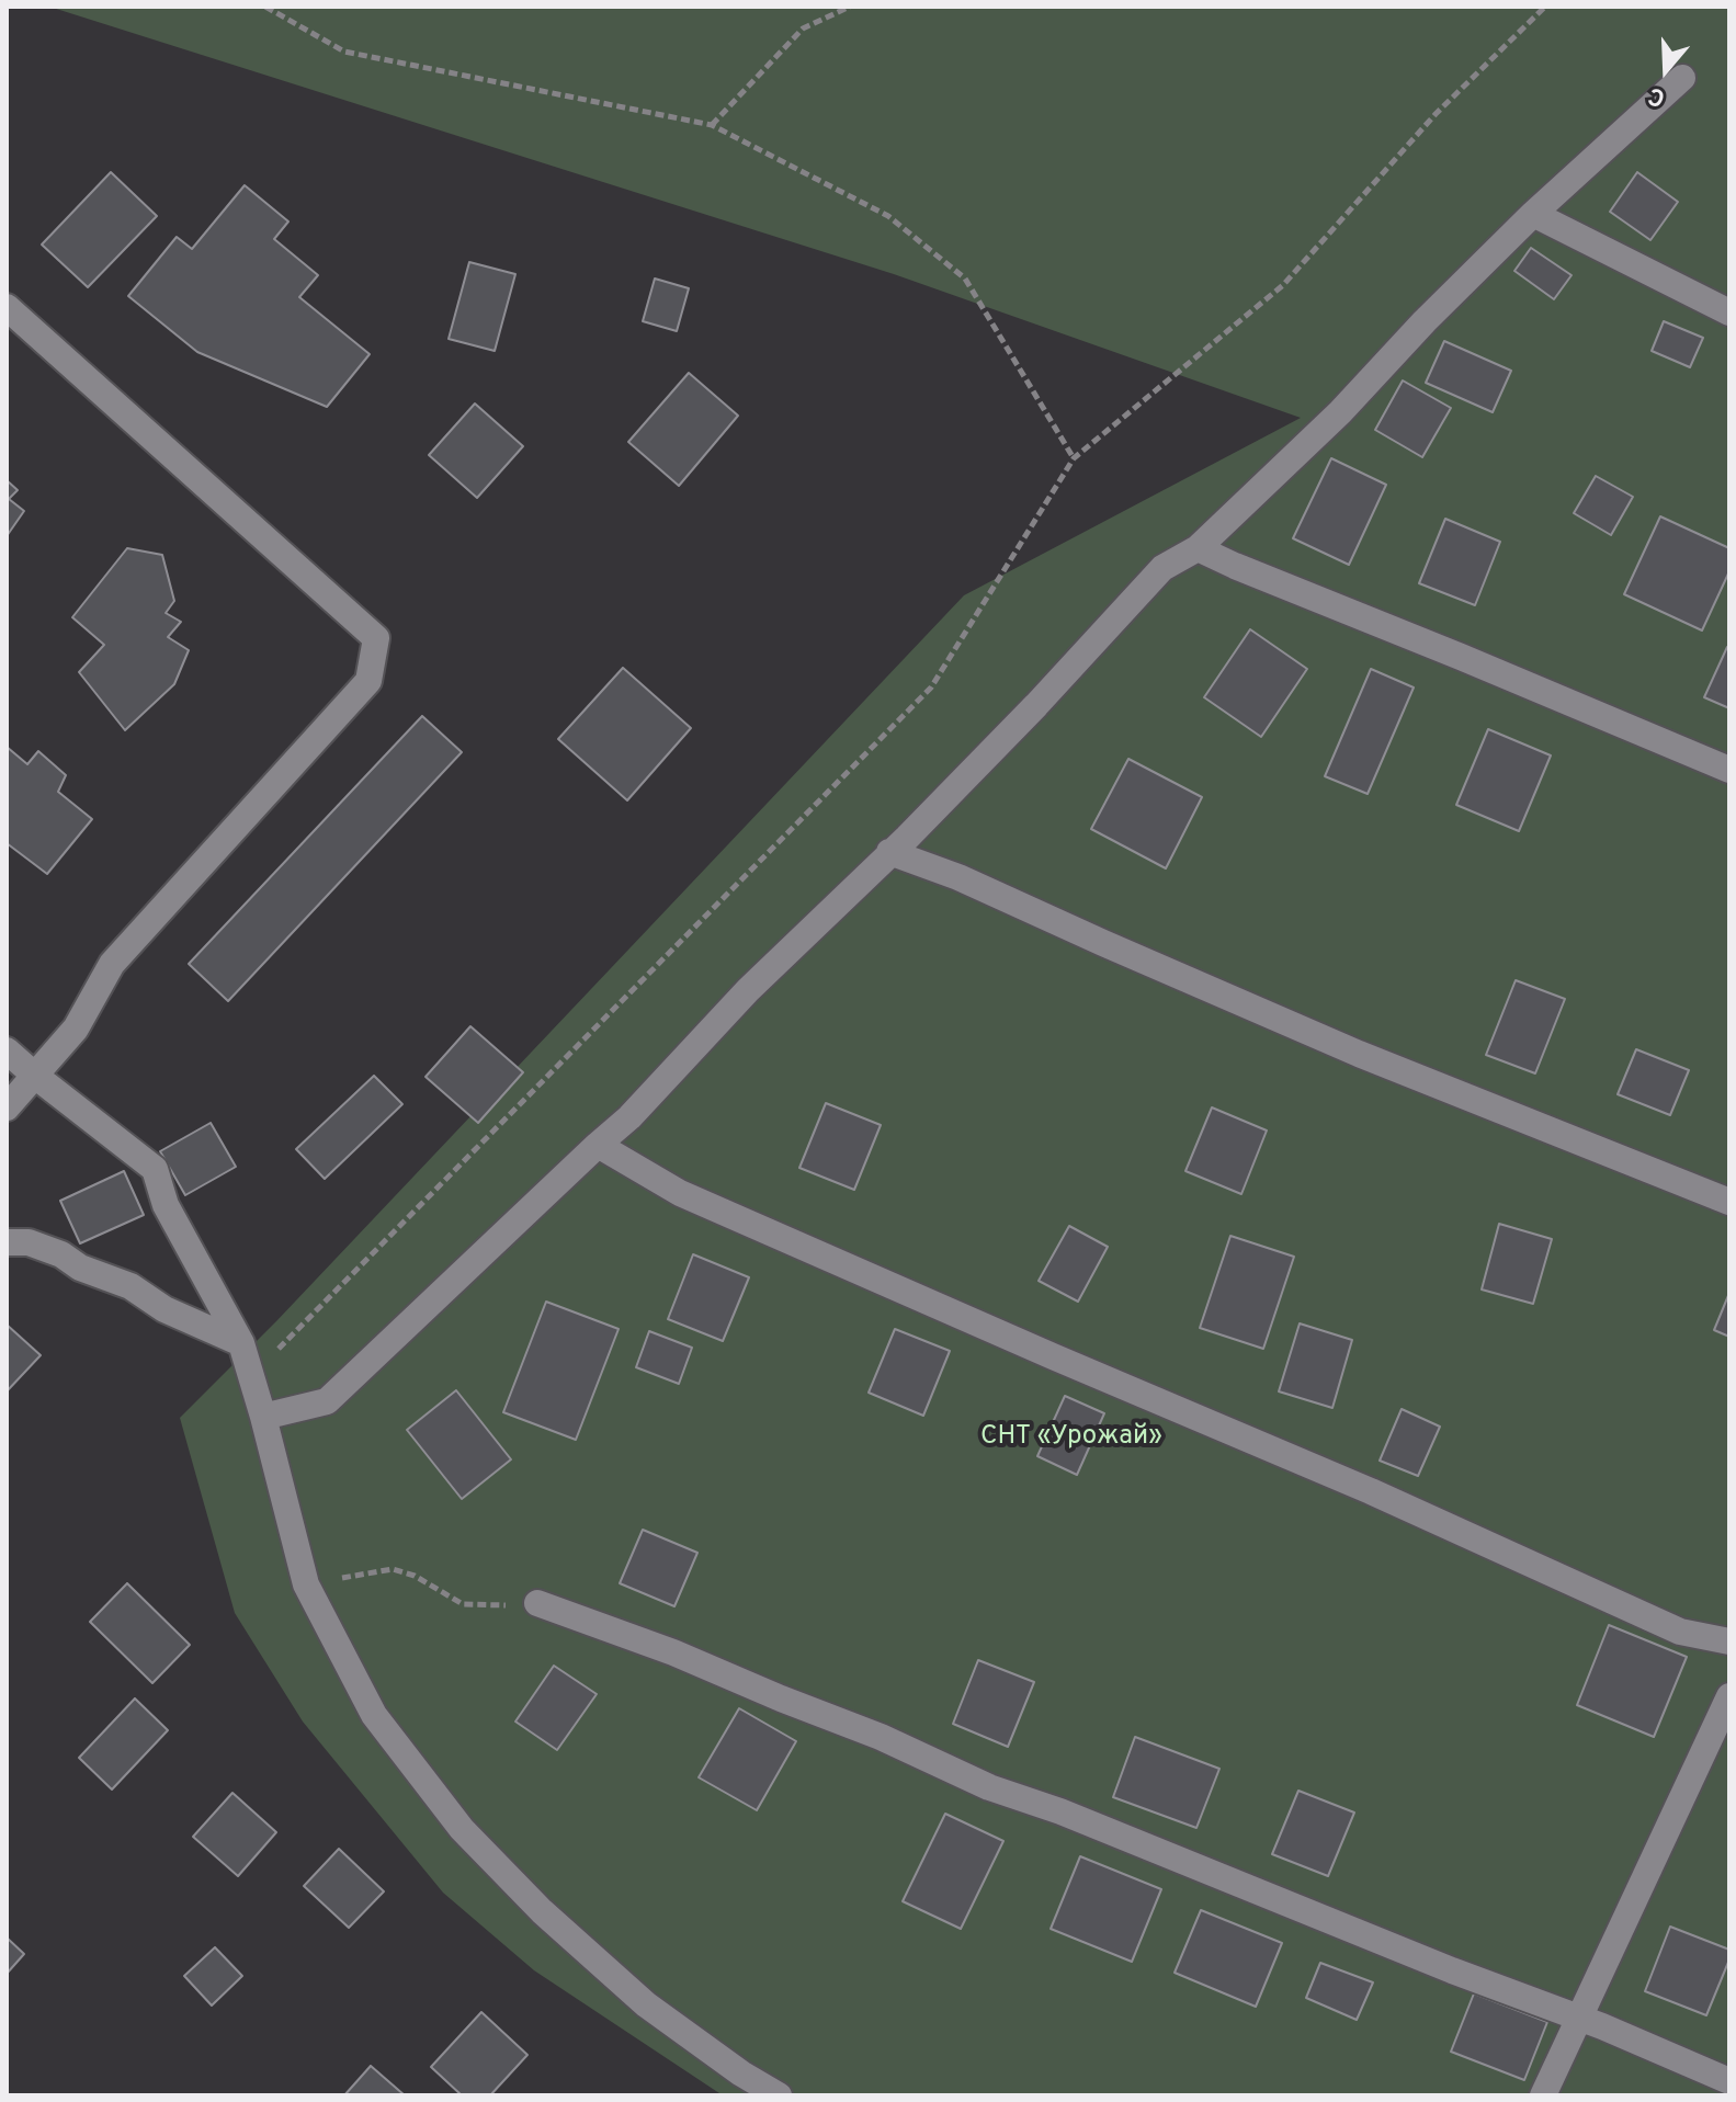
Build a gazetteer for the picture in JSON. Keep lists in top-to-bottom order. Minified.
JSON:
{"parks":["СНТ «Урожай»"],"north":"bottom"}
